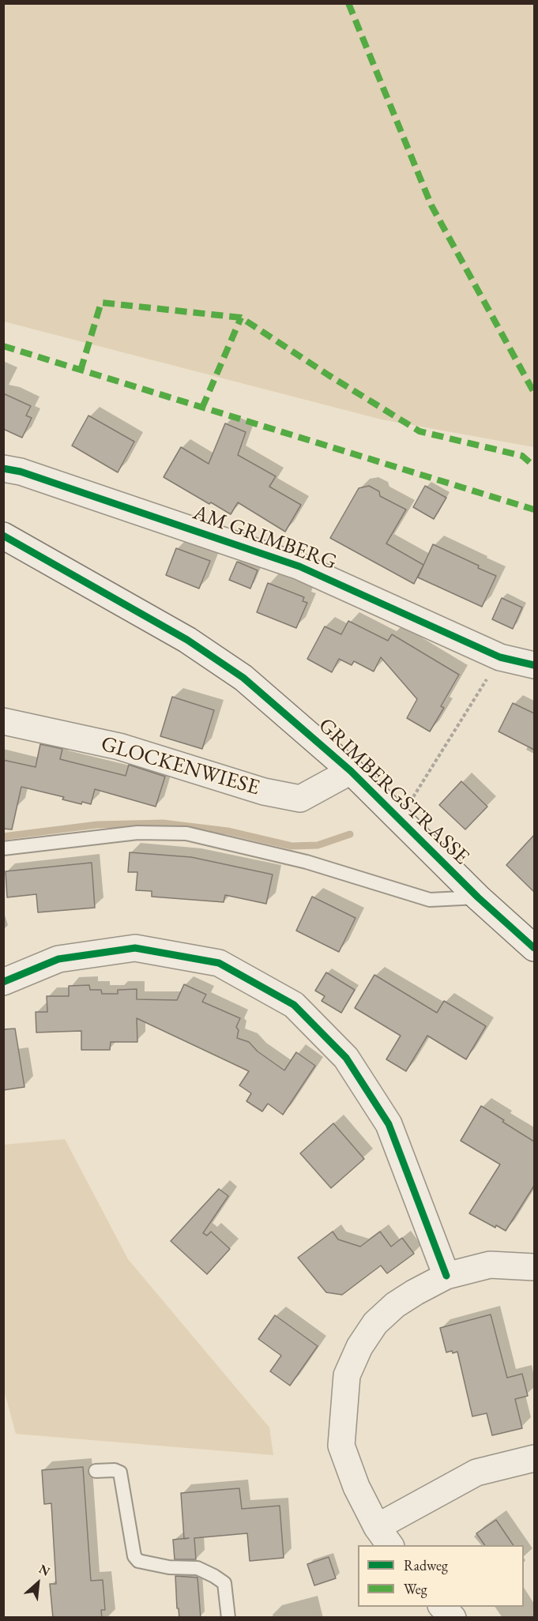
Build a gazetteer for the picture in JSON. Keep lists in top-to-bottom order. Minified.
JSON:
{"streets":{"street":["AM GRIMBERG","GLOCKENWIESE","GRIMBERGSTRASSE"]},"crossings":[["GLOCKENWIESE","GRIMBERGSTRASSE"]],"legend":["Radweg","Weg"],"north":"top right"}
